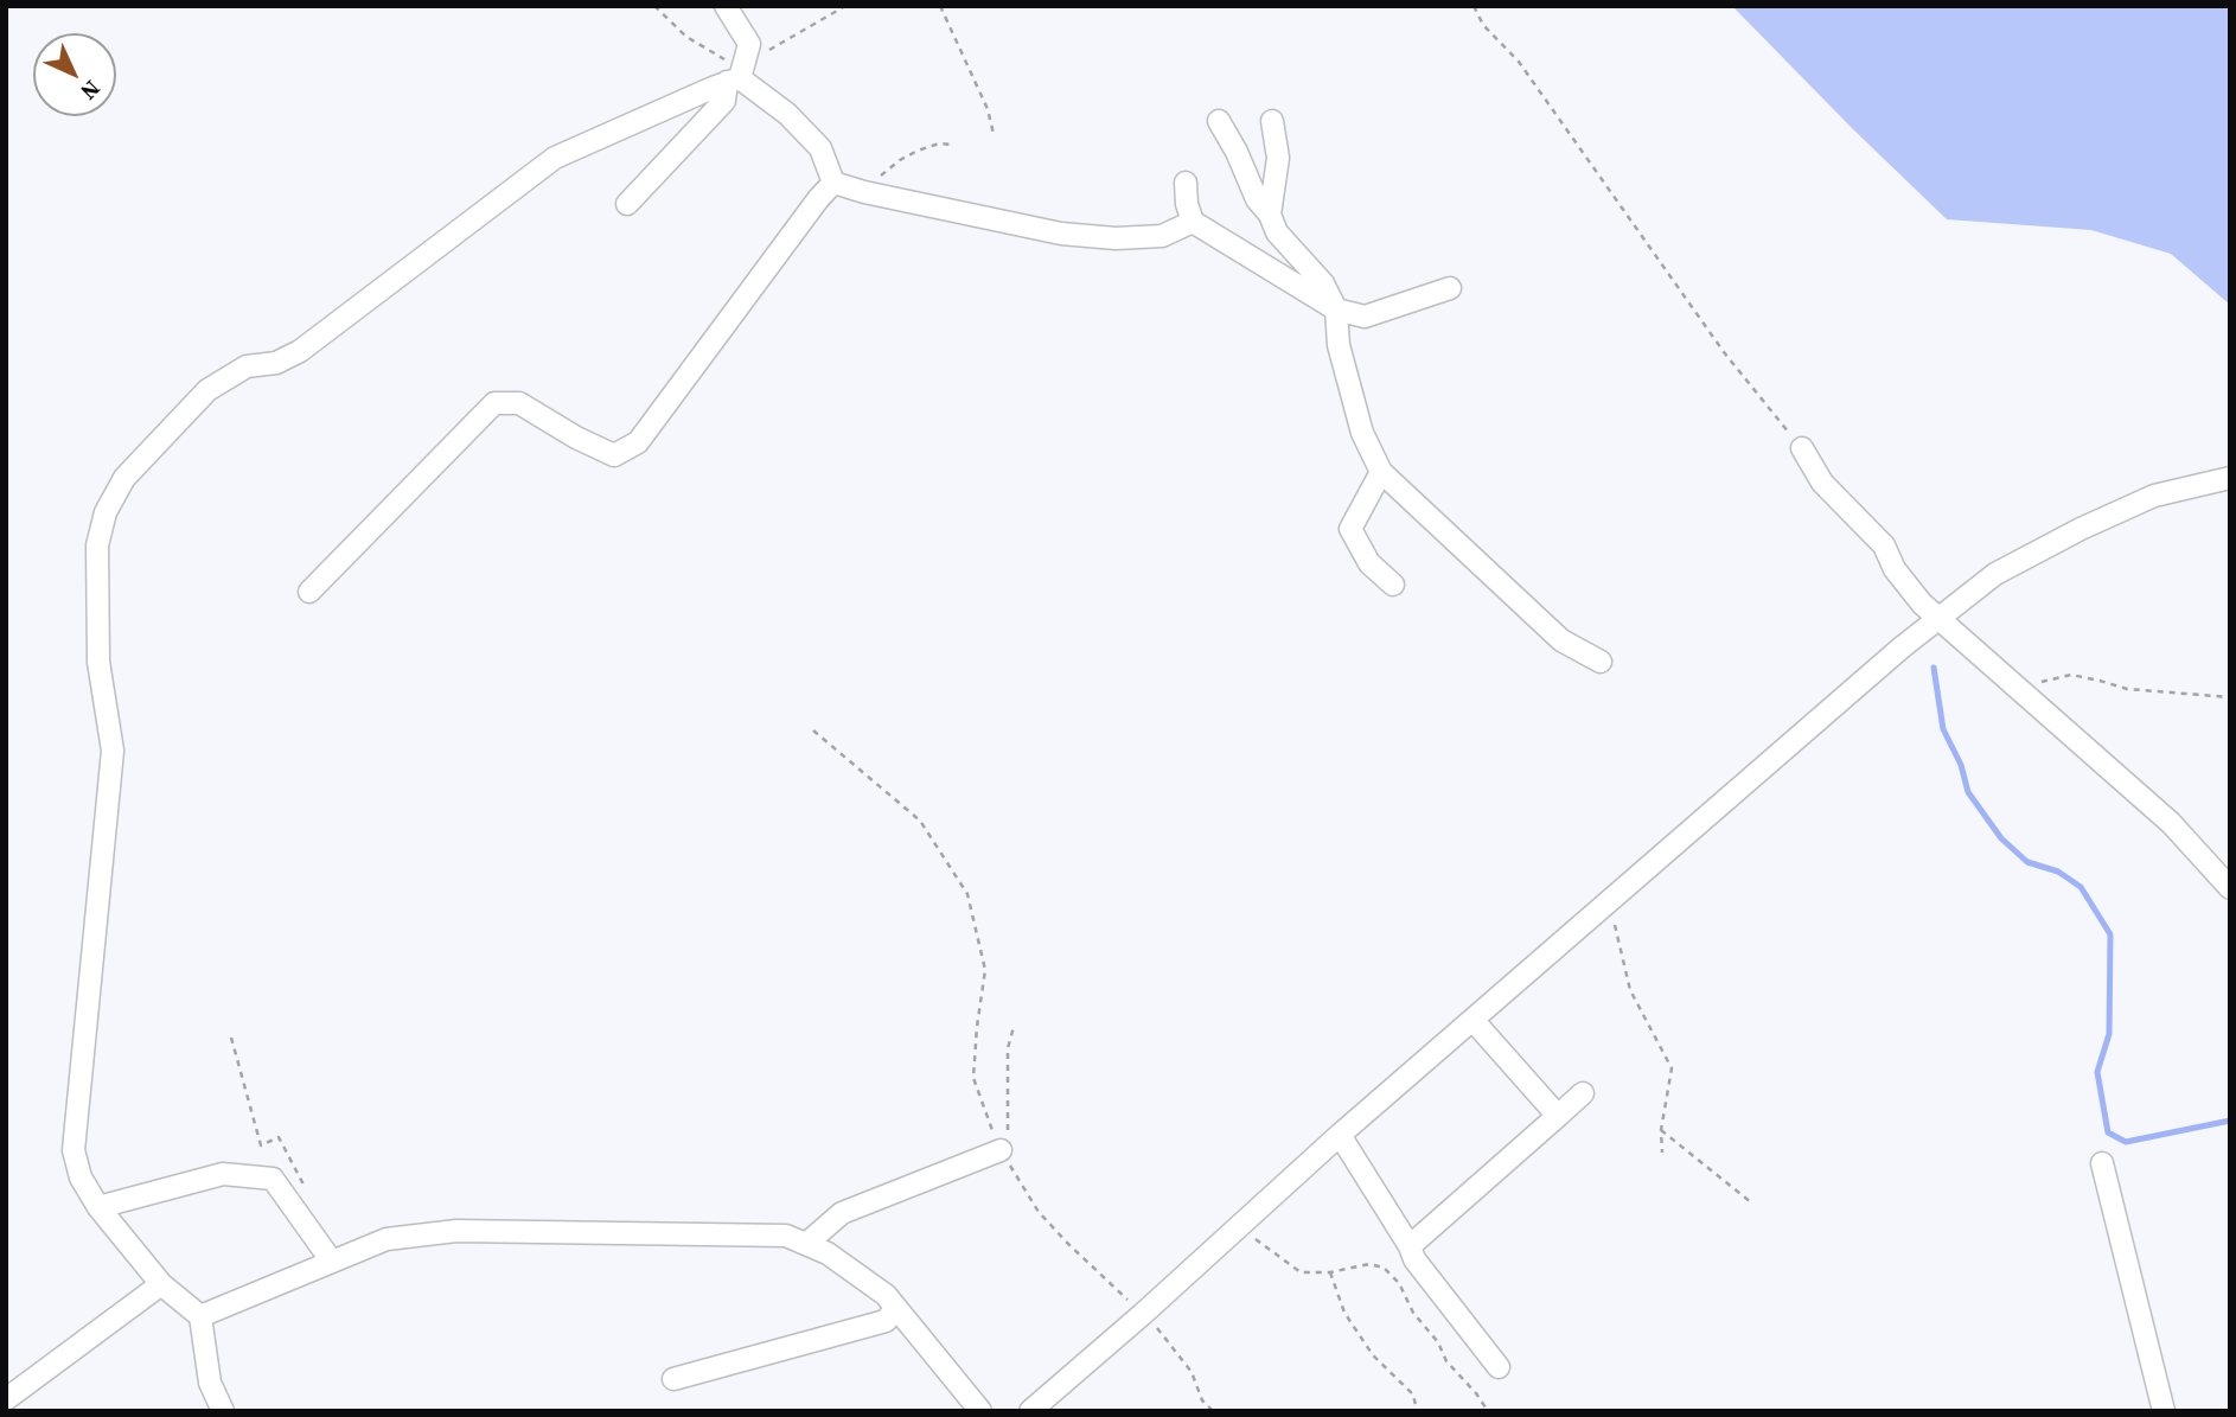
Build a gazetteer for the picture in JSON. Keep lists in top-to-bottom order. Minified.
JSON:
{"north":"bottom right"}
